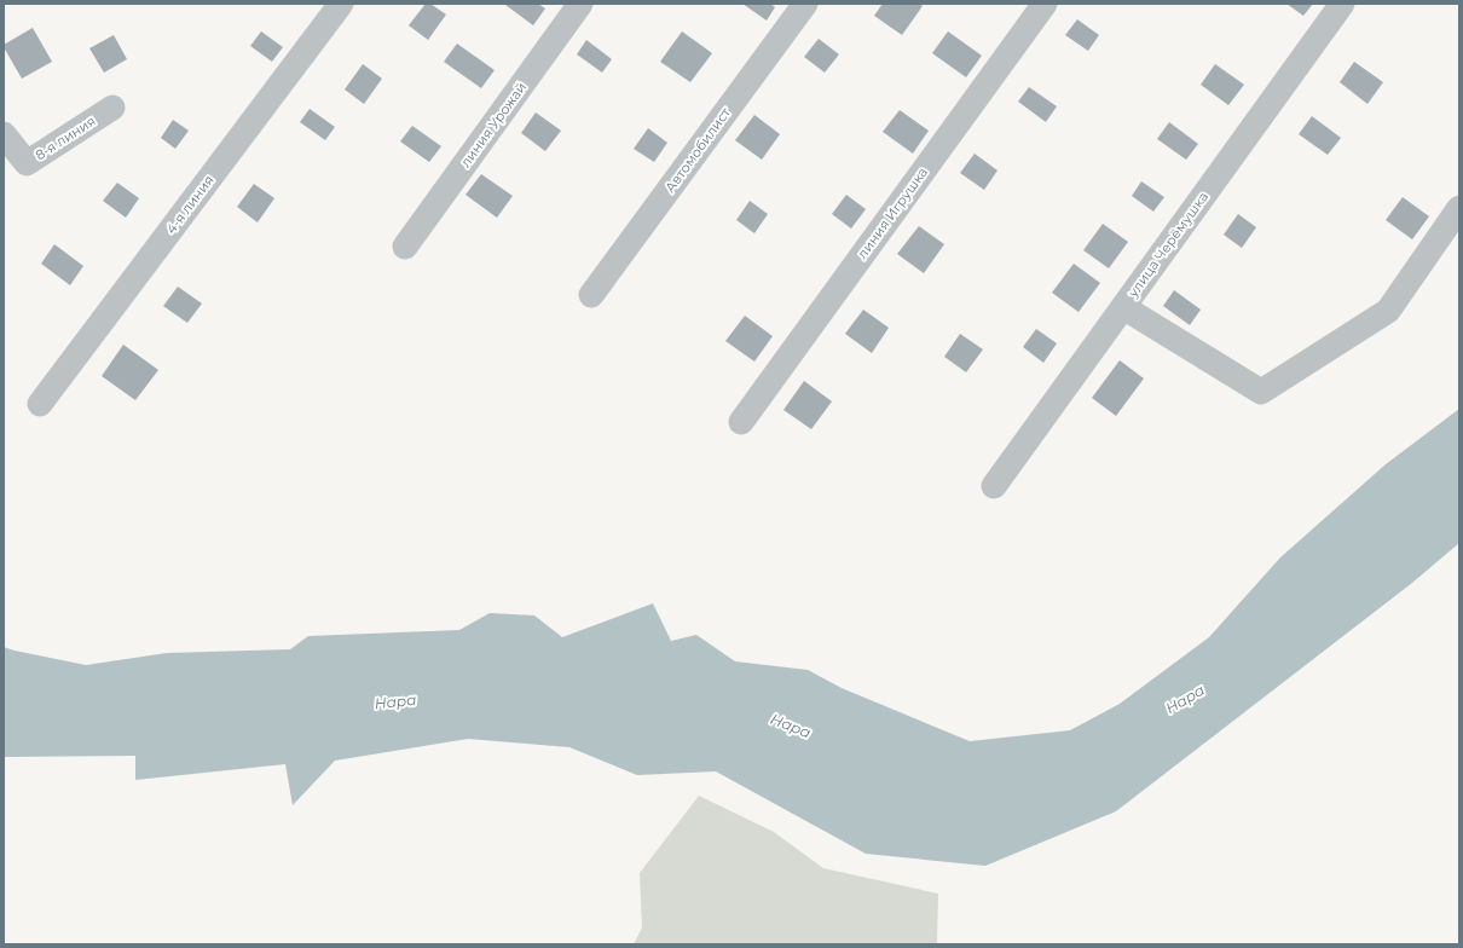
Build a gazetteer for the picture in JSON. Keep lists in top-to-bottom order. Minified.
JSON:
{"streets":{"street":["линия Урожай","8-я линия","Автомобилист","4-я линия","линия Игрушка","улица Черёмушка"]},"water":["Нара"]}
